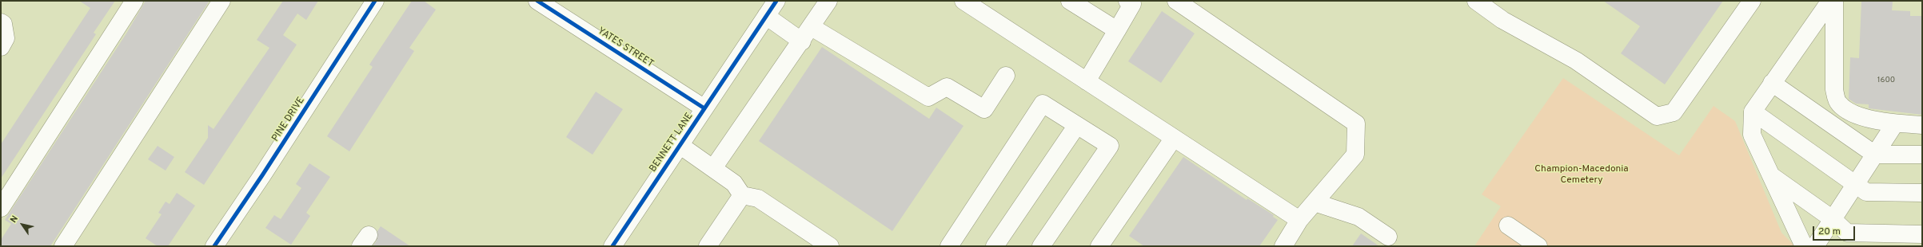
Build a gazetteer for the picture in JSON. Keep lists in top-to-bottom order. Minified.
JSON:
{"streets":{"street":["YATES STREET","PINE DRIVE","BENNETT LANE"]},"crossings":[["YATES STREET","BENNETT LANE"]],"parks":["Champion-Macedonia Cemetery"],"house_numbers":["1600"],"scale_bar":"20 m","north":"top left"}
